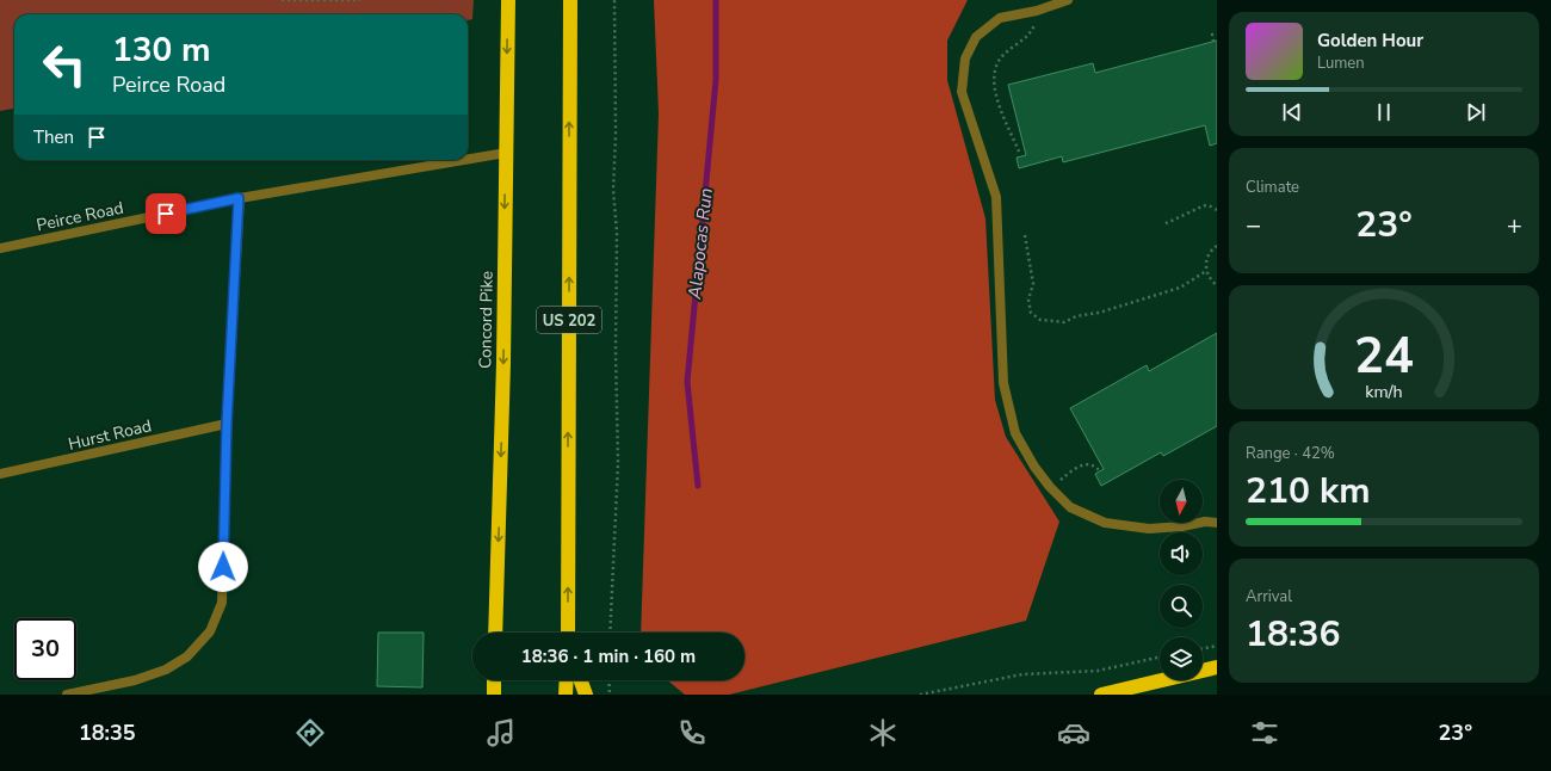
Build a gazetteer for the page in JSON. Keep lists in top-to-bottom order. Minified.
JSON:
{"streets":{"highway":["Concord Pike","US 202"],"street":["Peirce Road","Hurst Road"]},"crossings":[["Peirce Road","Concord Pike"]],"water":["Alapocas Run"],"north":"bottom","page":{"turn":["130 m","Peirce Road"],"song":["Golden Hour","Lumen"],"then":"Then","tile":["Climate",["Range · 42%","210 km"],["Arrival","18:36"]],"heat":["−","23°","+"],"limit":"30","trip":"18:36 · 1 min · 160 m","tabs":["18:35","23°"],"gauge":["24","km/h"]}}
